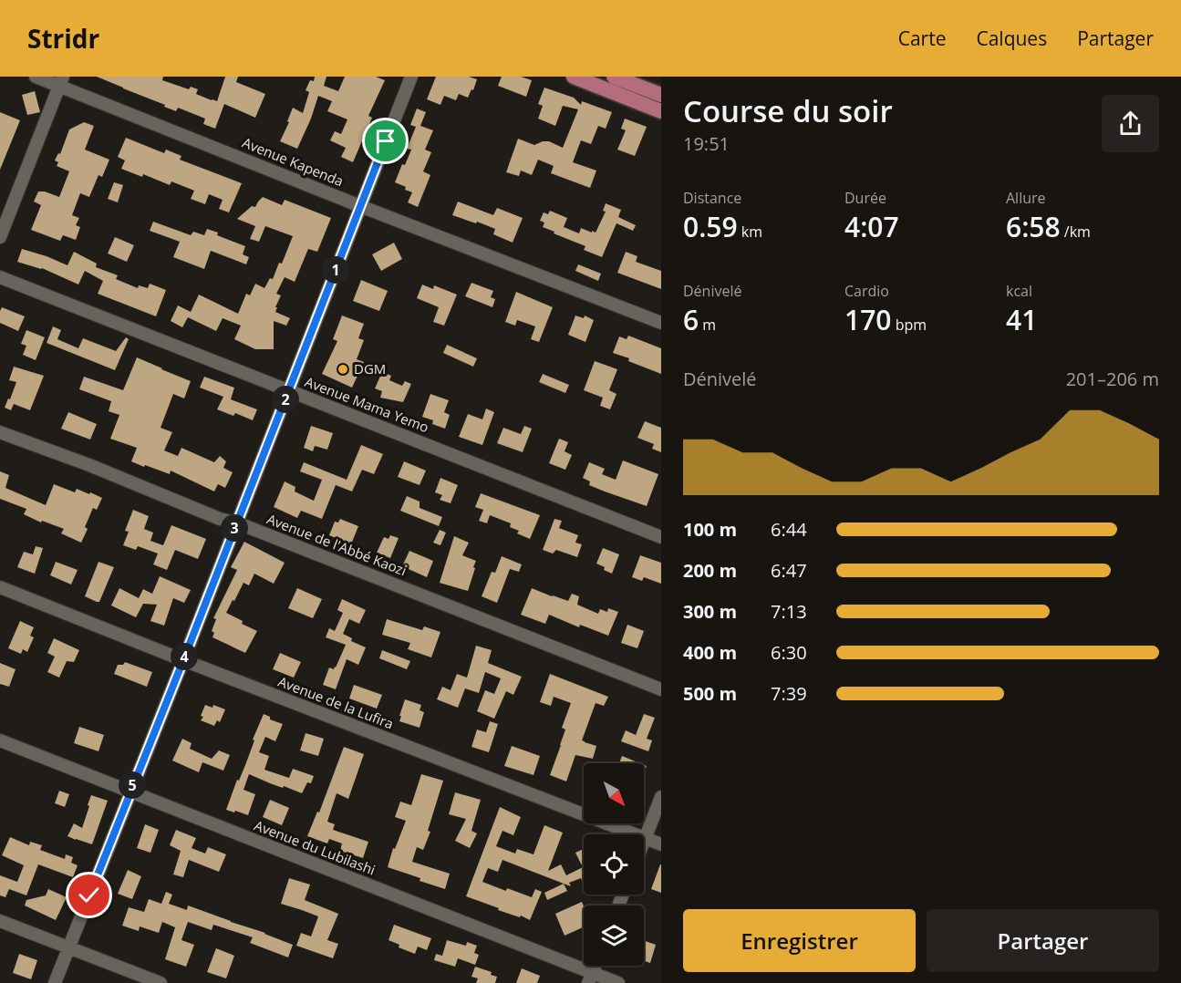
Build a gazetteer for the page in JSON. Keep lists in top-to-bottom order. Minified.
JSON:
{"streets":{"street":["Avenue Kapenda","Avenue Mama Yemo","Avenue de l'Abbé Kaozi","Avenue de la Lufira","Avenue du Lubilashi"]},"places":["DGM"],"north":"bottom right","page":{"header":"Stridr","nav":["Carte","Calques","Partager"],"heading":["Course du soir","19:51"],"stats":[["Distance","0.59 km"],["Durée","4:07"],["Allure","6:58 /km"],["Dénivelé","6 m"],["Cardio","170 bpm"],["kcal","41"]],"pins":["1","2","3","4","5"],"chart":["Dénivelé","201–206 m"],"list":[{"name":"100 m","note":"6:44"},{"name":"200 m","note":"6:47"},{"name":"300 m","note":"7:13"},{"name":"400 m","note":"6:30"},{"name":"500 m","note":"7:39"}],"buttons":["Enregistrer","Partager"]}}
